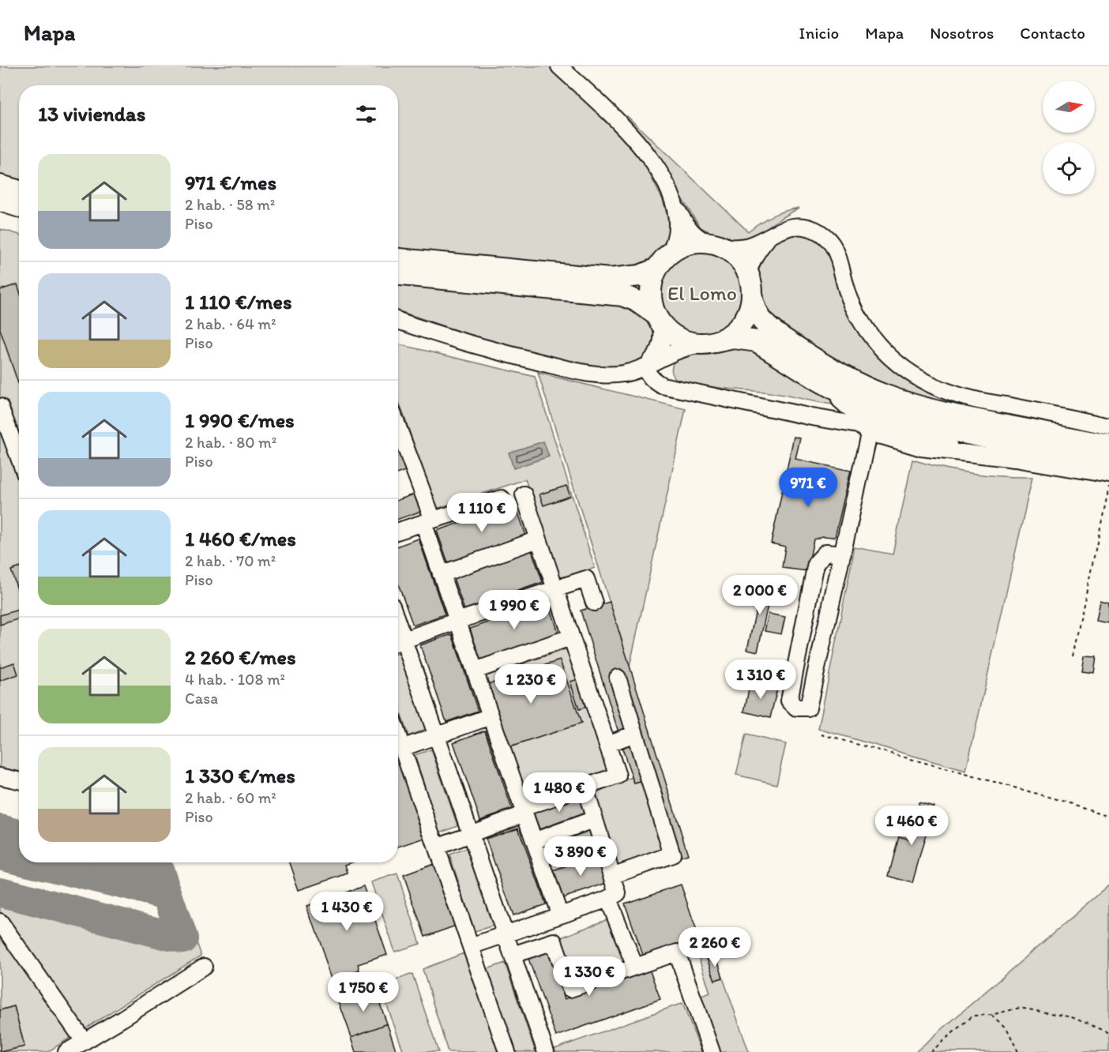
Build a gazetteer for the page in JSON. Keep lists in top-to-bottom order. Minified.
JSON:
{"parks":["El Lomo"],"north":"right","page":{"header":"Mapa","nav":["Inicio","Mapa","Nosotros","Contacto"],"heading":"13 viviendas","list":[{"name":"971 €/mes","note":"2 hab. · 58 m² · Piso"},{"name":"1 110 €/mes","note":"2 hab. · 64 m² · Piso"},{"name":"1 990 €/mes","note":"2 hab. · 80 m² · Piso"},{"name":"1 460 €/mes","note":"2 hab. · 70 m² · Piso"},{"name":"2 260 €/mes","note":"4 hab. · 108 m² · Casa"},{"name":"1 330 €/mes","note":"2 hab. · 60 m² · Piso"}],"price":["971 €","1 110 €","2 000 €","1 990 €","1 310 €","1 230 €","1 480 €","1 460 €","3 890 €","1 430 €","2 260 €","1 330 €","1 750 €"]}}
